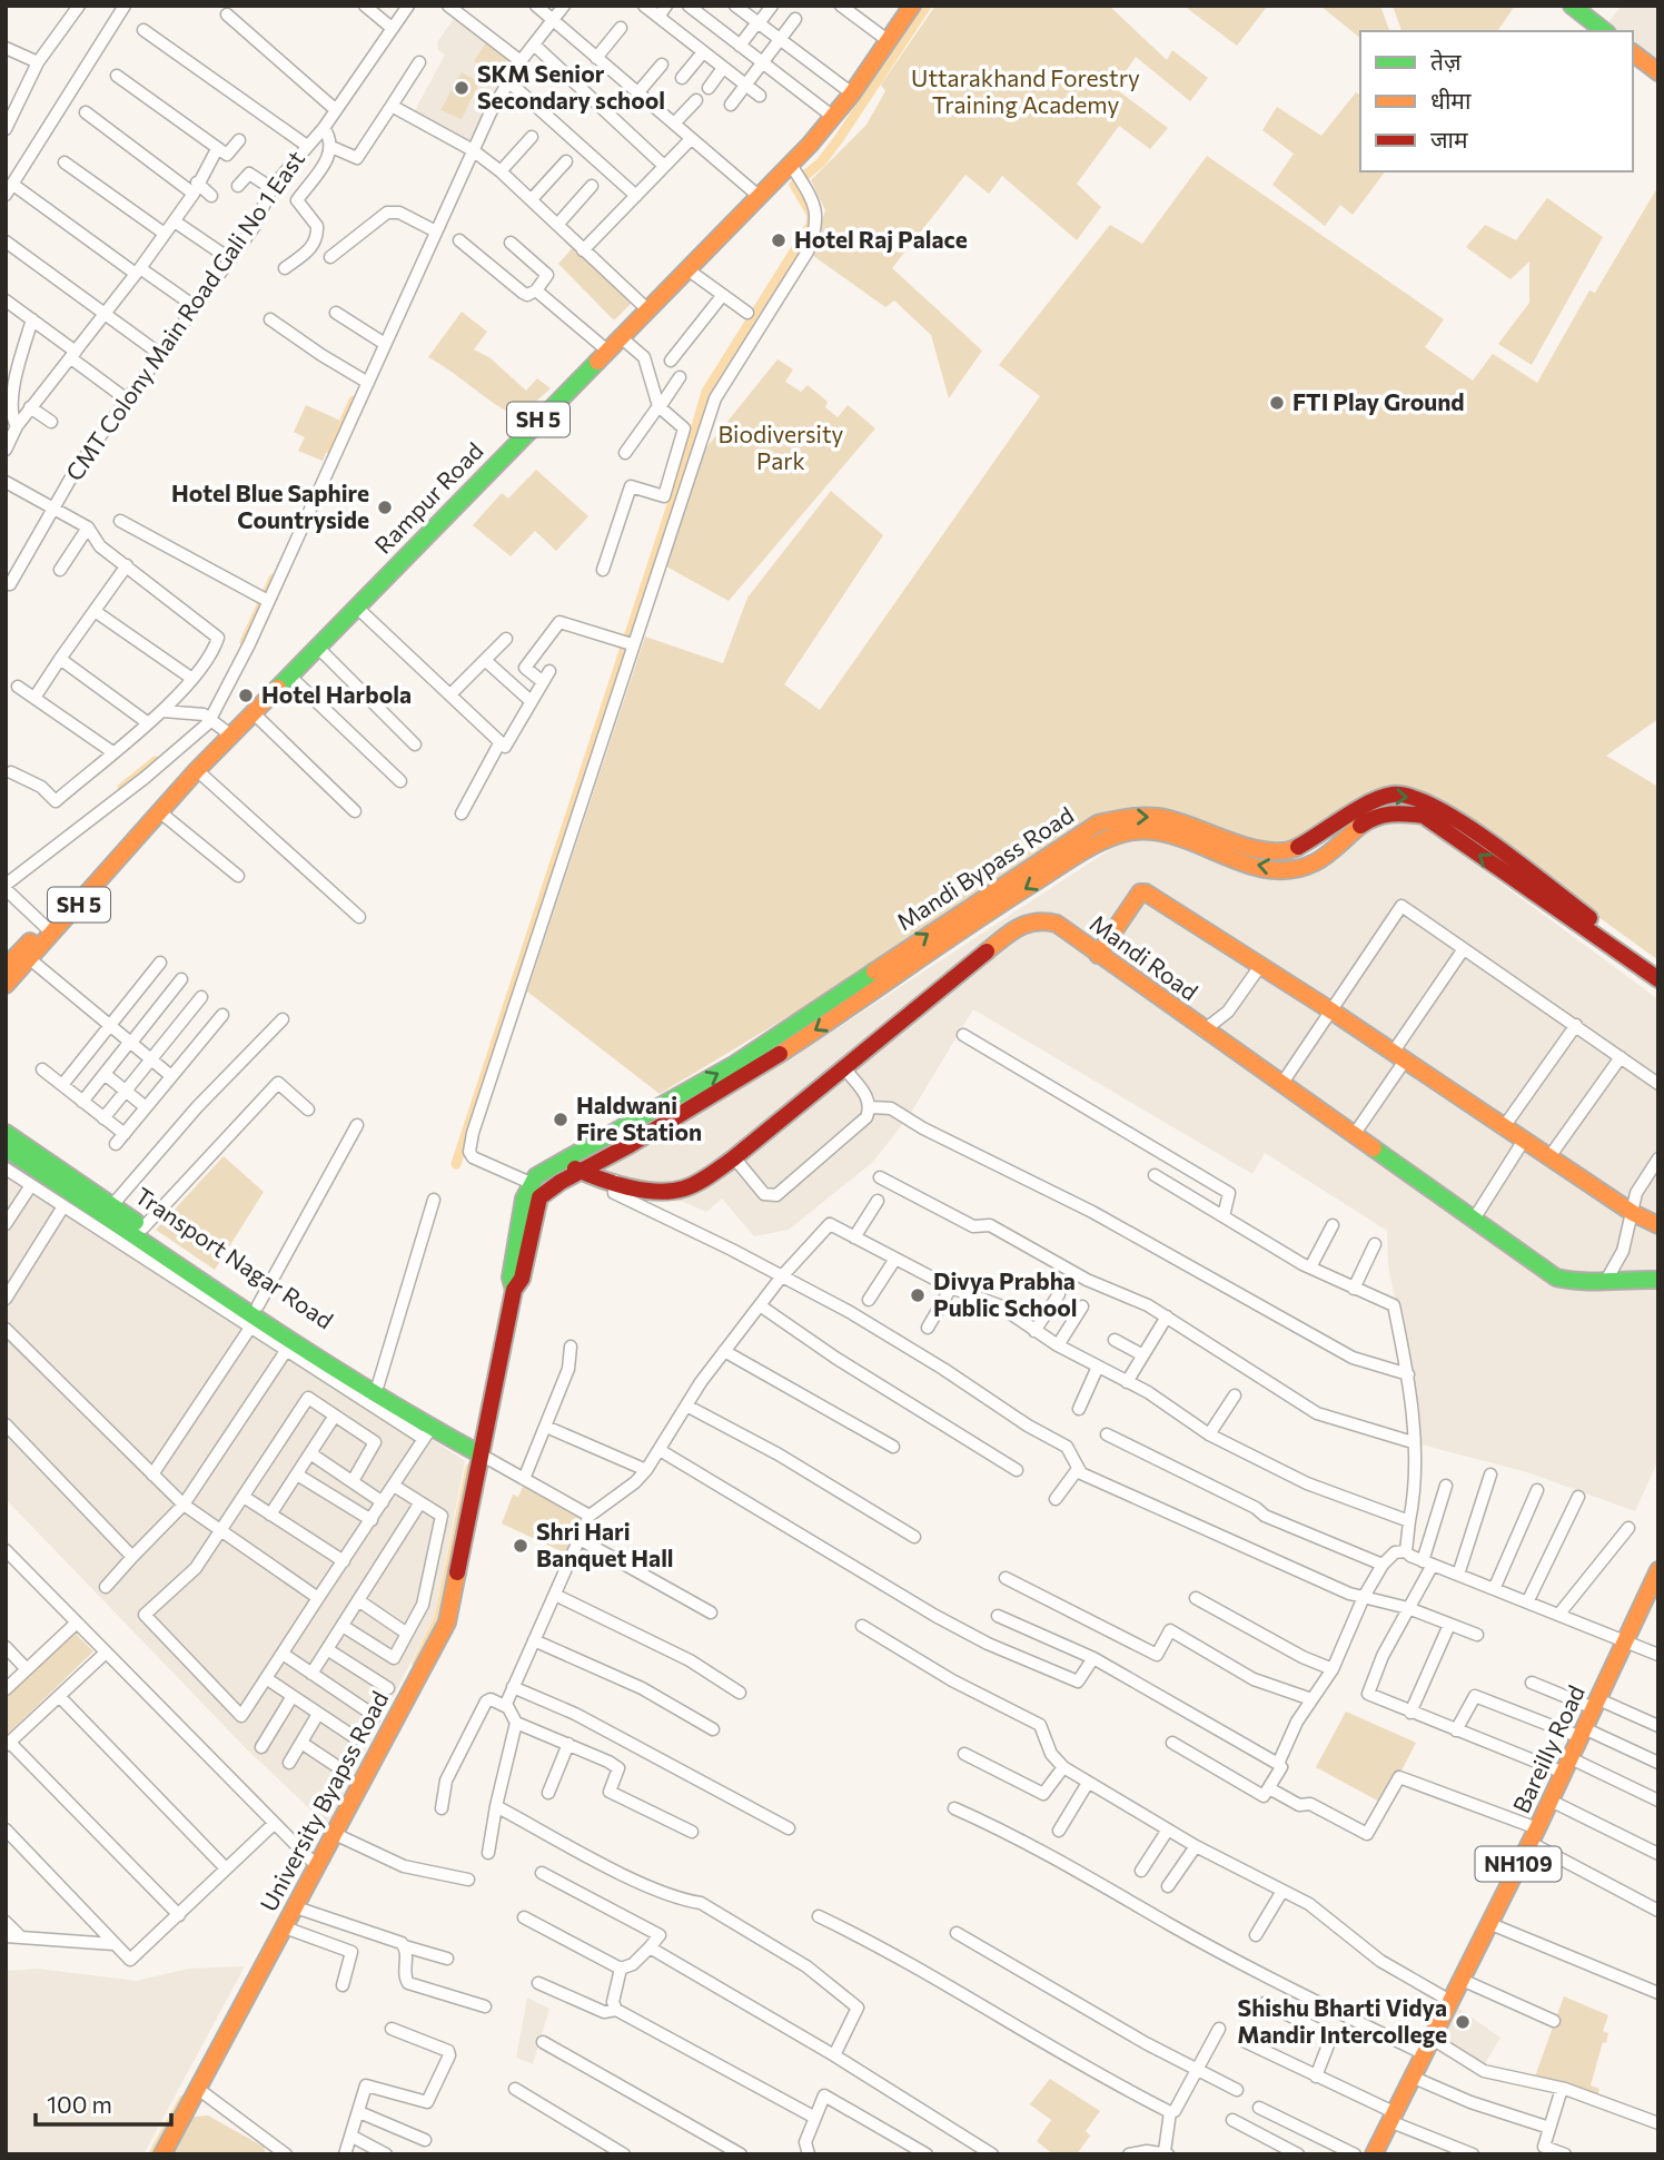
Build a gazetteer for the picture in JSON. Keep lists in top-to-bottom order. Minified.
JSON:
{"streets":{"main road":["SH 5","Rampur Road","Mandi Bypass Road","Mandi Road","Transport Nagar Road","Bareilly Road","University Byapss Road","NH109"],"street":["CMT Colony Main Road Gali No 1 East"]},"crossings":[["Mandi Bypass Road","Mandi Road"],["Mandi Bypass Road","Transport Nagar Road"],["Mandi Bypass Road","University Byapss Road"],["Transport Nagar Road","University Byapss Road"]],"parks":["Uttarakhand Forestry Training Academy","Biodiversity Park"],"places":["SKM Senior Secondary school","Hotel Raj Palace","FTI Play Ground","Hotel Blue Saphire Countryside","Hotel Harbola","Haldwani Fire Station","Divya Prabha Public School","Shri Hari Banquet Hall","Shishu Bharti Vidya Mandir Intercollege"],"legend":["तेज़","धीमा","जाम"],"scale_bar":"100 m"}
